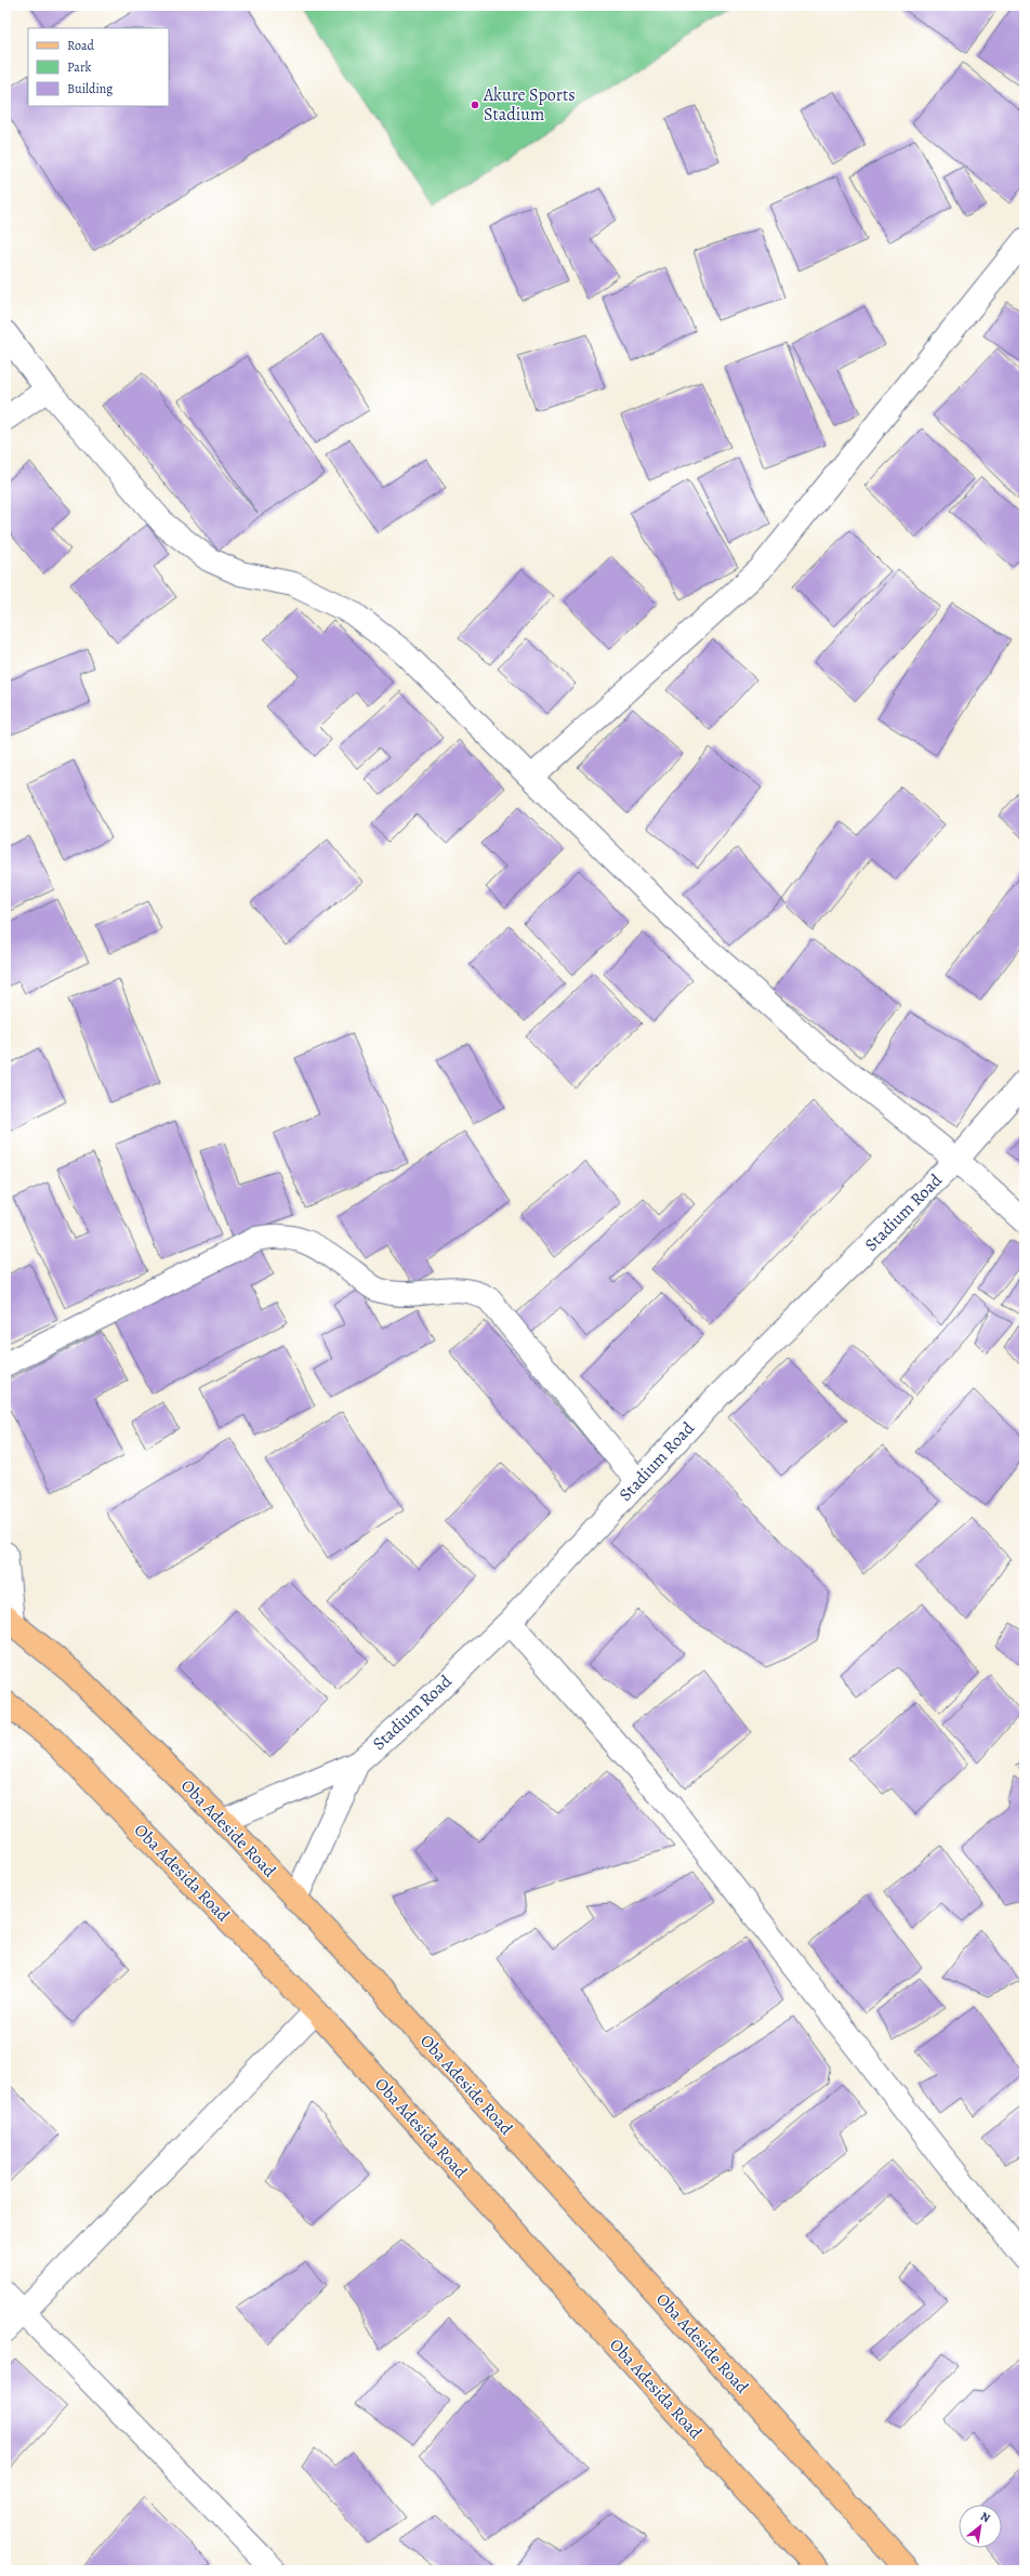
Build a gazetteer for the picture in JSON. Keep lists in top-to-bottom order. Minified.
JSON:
{"streets":{"main road":["Oba Adeside Road","Oba Adesida Road"],"street":["Stadium Road"]},"places":["Akure Sports Stadium"],"legend":["Road","Park","Building"],"north":"top right"}
